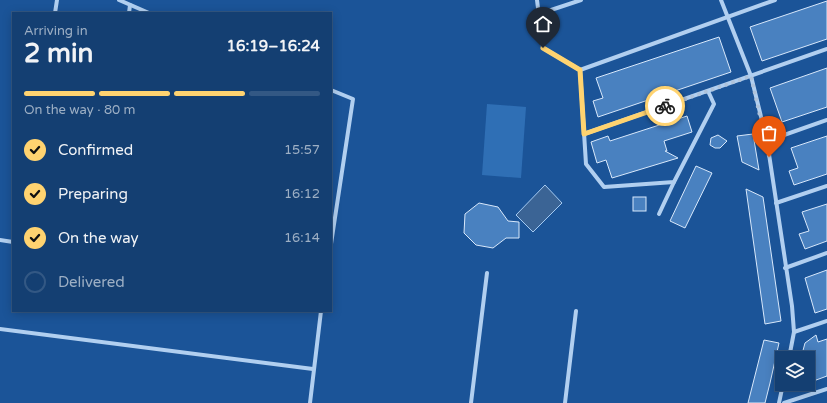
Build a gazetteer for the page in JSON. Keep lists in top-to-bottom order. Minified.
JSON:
{"page":{"heading":["2 min","Arriving in","16:19–16:24"],"bar":"On the way · 80 m","list":[["Confirmed","15:57"],["Preparing","16:12"],["On the way","16:14"],"Delivered"]}}
